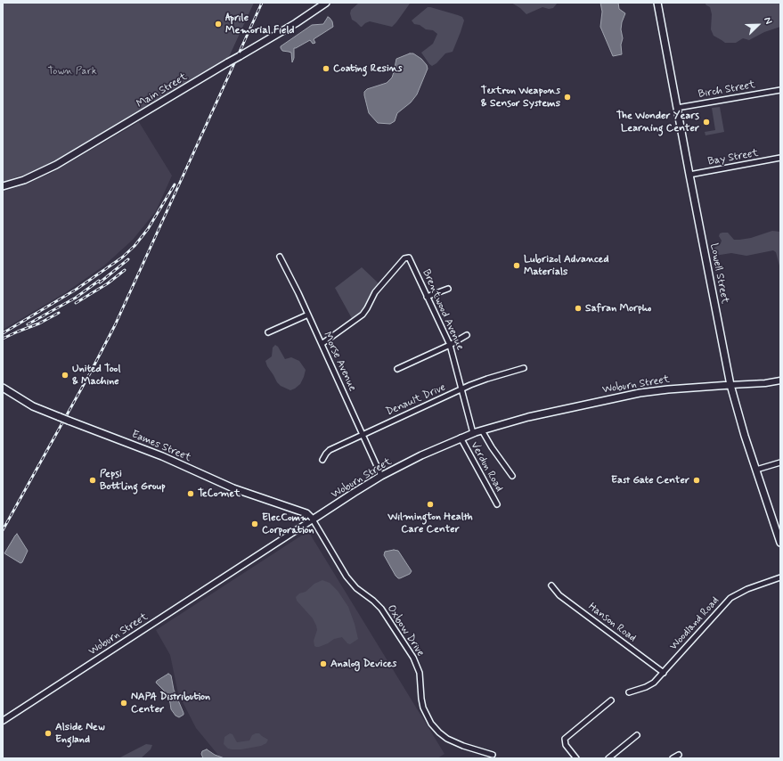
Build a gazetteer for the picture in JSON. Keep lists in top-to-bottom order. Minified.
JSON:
{"streets":{"main road":["Main Street","Lowell Street","Woburn Street","Eames Street"],"street":["Birch Street","Bay Street","Brentwood Avenue","Morse Avenue","Denault Drive","Verdun Road","Hanson Road","Woodland Road","Oxbow Drive"]},"crossings":[["Birch Street","Lowell Street"],["Bay Street","Lowell Street"],["Lowell Street","Woburn Street"],["Brentwood Avenue","Morse Avenue"],["Brentwood Avenue","Woburn Street"],["Brentwood Avenue","Denault Drive"],["Morse Avenue","Woburn Street"],["Morse Avenue","Denault Drive"],["Woburn Street","Eames Street"],["Woburn Street","Verdun Road"],["Woburn Street","Oxbow Drive"],["Eames Street","Oxbow Drive"],["Hanson Road","Woodland Road"]],"parks":["Town Park"],"places":["Aprile Memorial Field","Coating Resins","Textron Weapons & Sensor Systems","The Wonder Years Learning Center","Lubrizol Advanced Materials","Safran Morpho","United Tool & Machine","Pepsi Bottling Group","East Gate Center","TeComet","Wilmington Health Care Center","ElecComm Corporation","Analog Devices","NAPA Distribution Center","Alside New England"],"north":"top right"}
